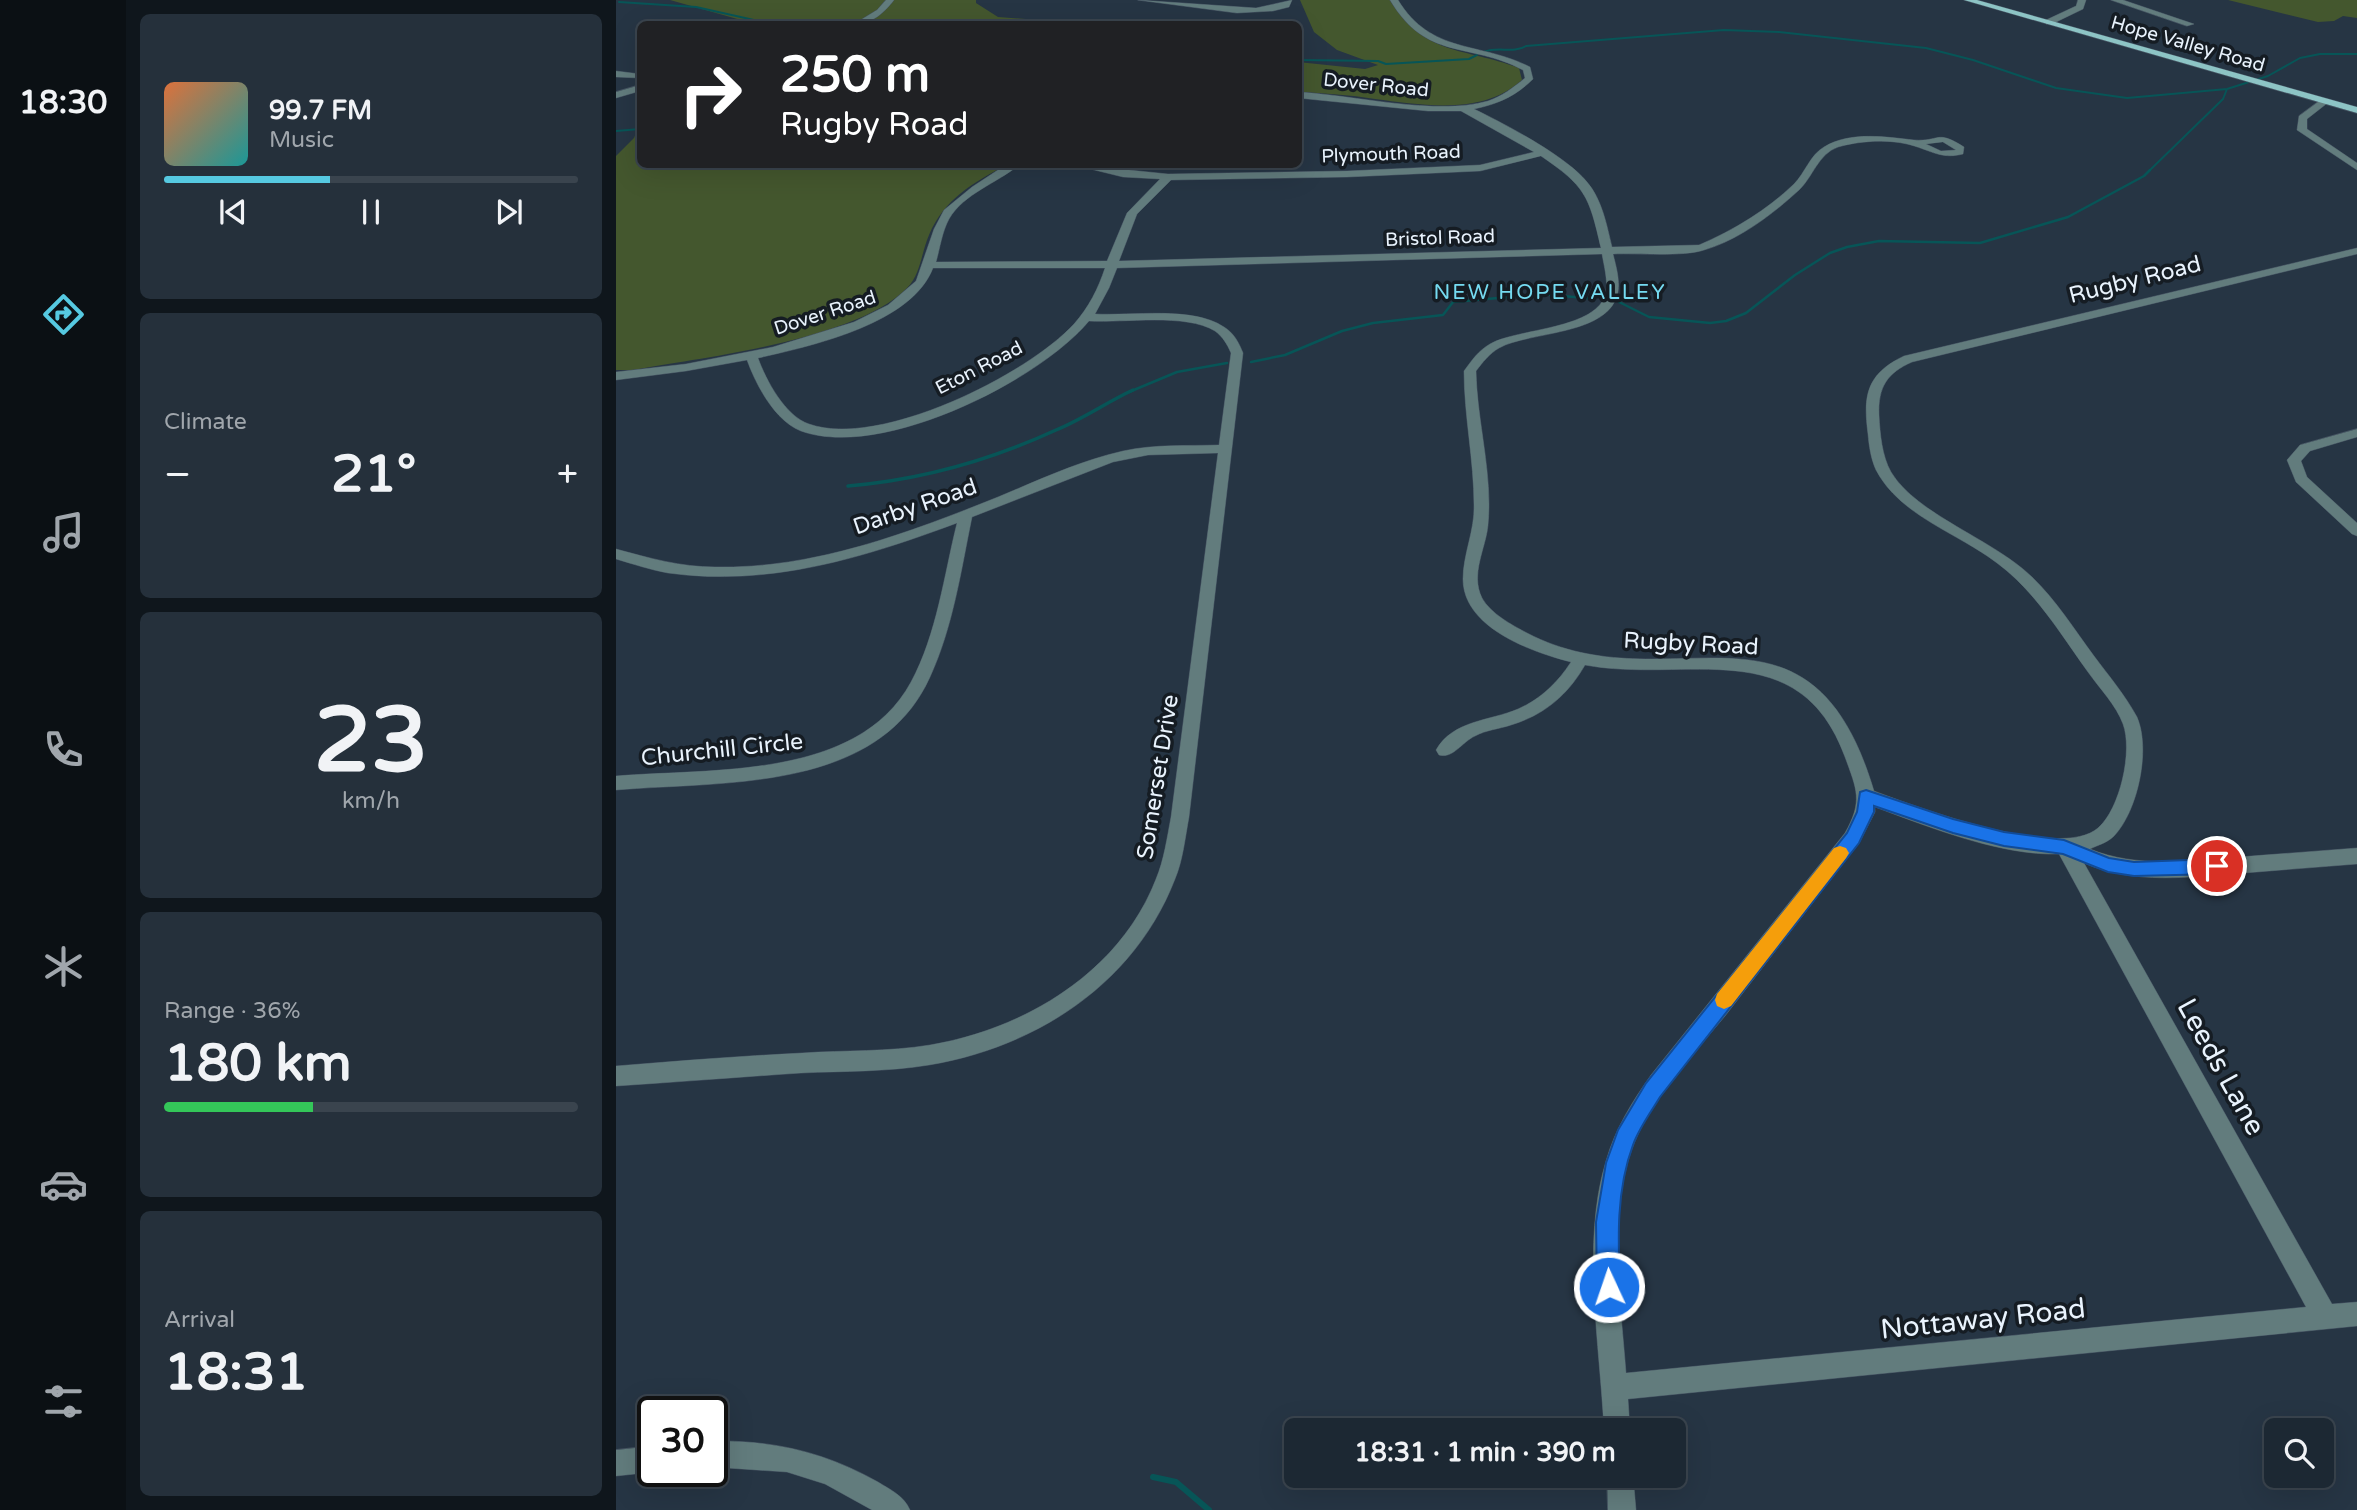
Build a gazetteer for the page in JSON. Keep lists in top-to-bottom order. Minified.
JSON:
{"streets":{"main road":["Hope Valley Road"],"street":["Dover Road","Plymouth Road","Bristol Road","Rugby Road","Eton Road","Darby Road","Churchill Circle","Somerset Drive","Leeds Lane","Nottaway Road"]},"crossings":[["Dover Road","Bristol Road"],["Dover Road","Rugby Road"],["Dover Road","Eton Road"],["Plymouth Road","Rugby Road"],["Plymouth Road","Eton Road"],["Bristol Road","Rugby Road"],["Bristol Road","Eton Road"],["Rugby Road","Leeds Lane"],["Eton Road","Somerset Drive"],["Darby Road","Churchill Circle"],["Darby Road","Somerset Drive"],["Leeds Lane","Nottaway Road"]],"districts":["NEW HOPE VALLEY"],"page":{"tabs":"18:30","turn":["250 m","Rugby Road"],"song":["99.7 FM","Music"],"tile":["Climate",["23","km/h"],["Range · 36%","180 km"],["Arrival","18:31"]],"heat":["−","21°","+"],"limit":"30","trip":"18:31 · 1 min · 390 m"}}
